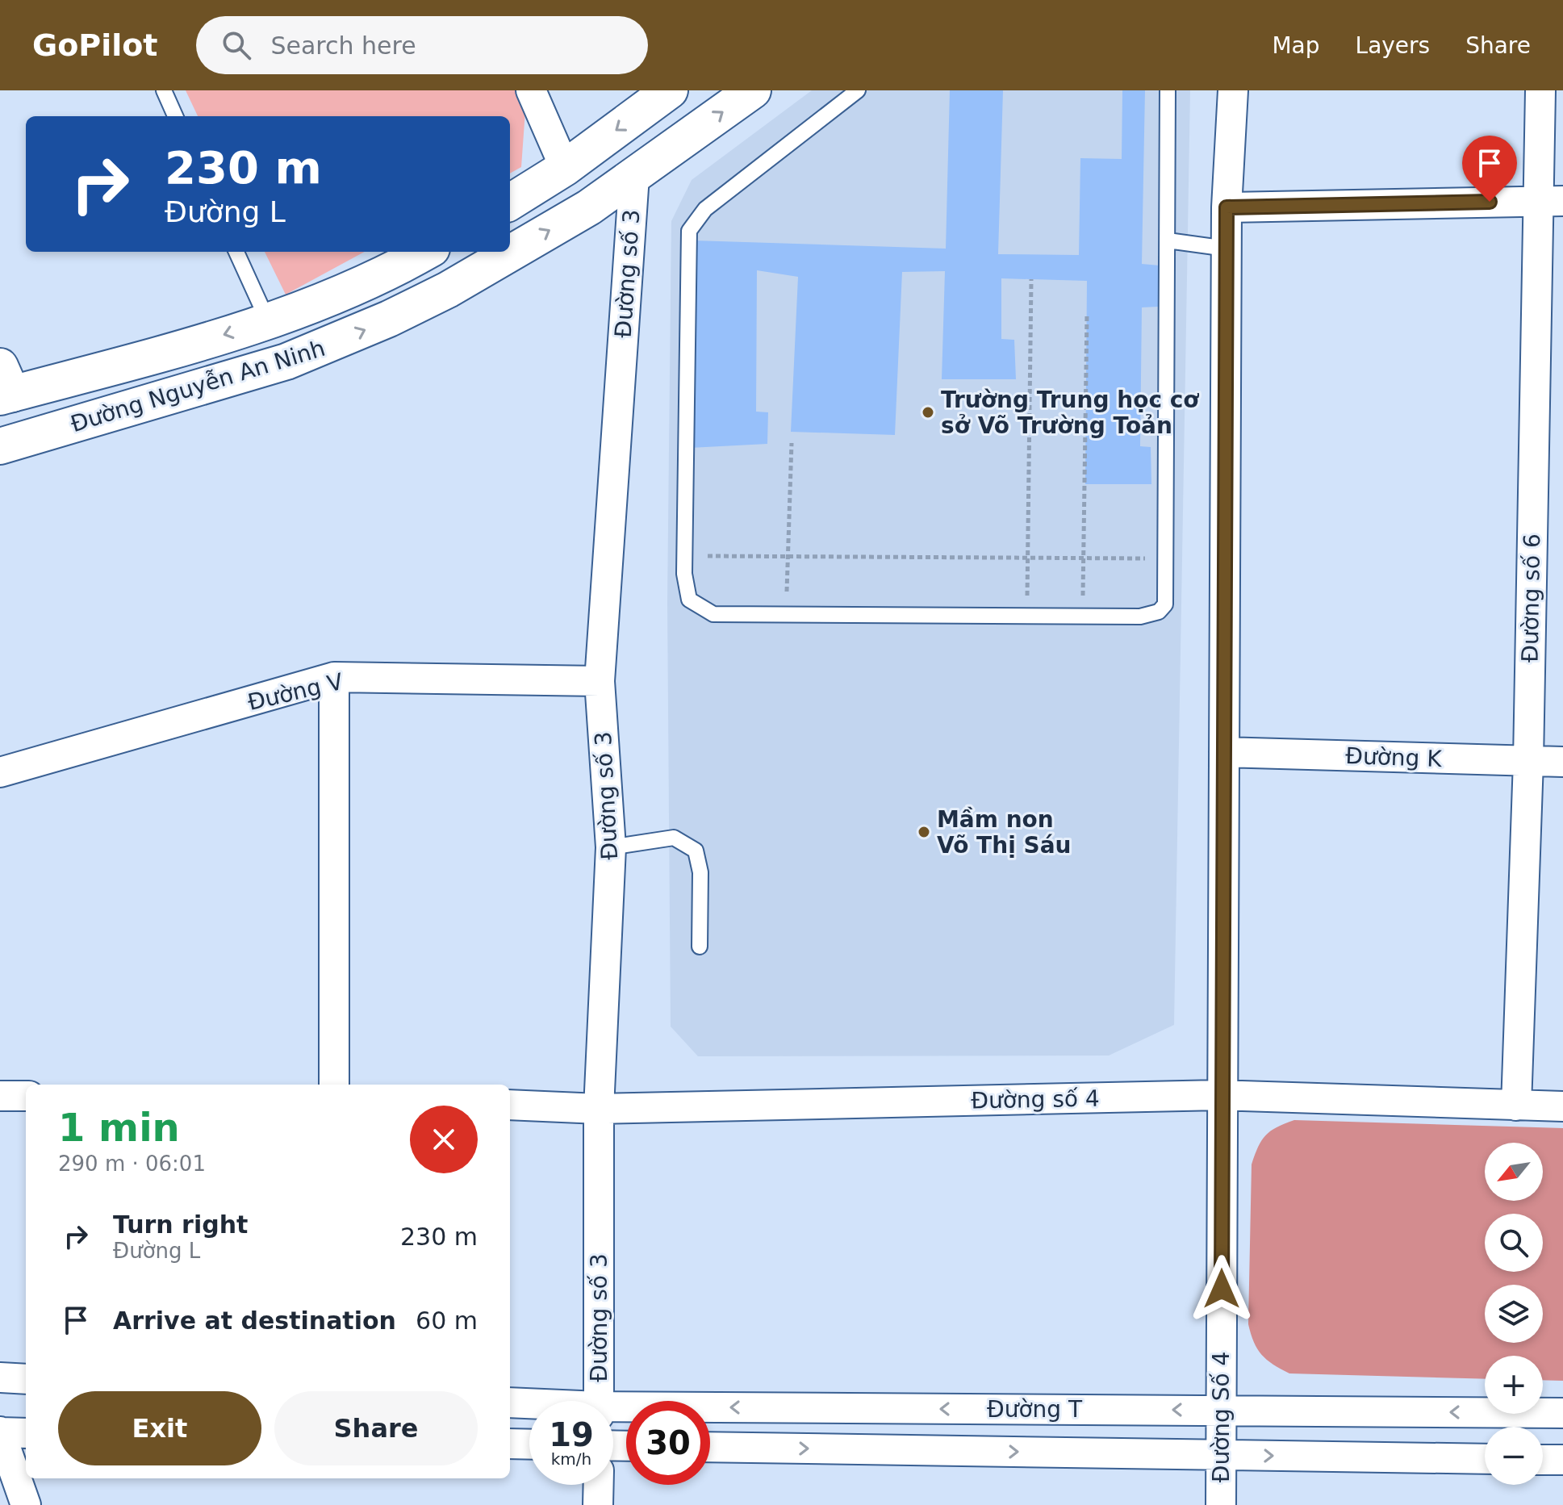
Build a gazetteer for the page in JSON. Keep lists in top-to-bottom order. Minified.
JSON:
{"streets":{"main road":["Đường Nguyễn An Ninh"],"street":["Đường số 3","Đường số 6","Đường V","Đường K","Đường số 4","Đường T","Đường Số 4"]},"crossings":[["Đường số 3","Đường Nguyễn An Ninh"],["Đường số 3","Đường V"],["Đường số 3","Đường số 4"],["Đường số 6","Đường K"],["Đường số 6","Đường số 4"],["Đường K","Đường Số 4"],["Đường số 4","Đường Số 4"],["Đường T","Đường Số 4"]],"places":["Trường Trung học cơ sở Võ Trường Toản","Mầm non Võ Thị Sáu"],"north":"bottom left","page":{"header":"GoPilot","search":"Search here","nav":["Map","Layers","Share"],"turn":["230 m","Đường L"],"heading":["1 min","290 m · 06:01"],"map_buttons":["+","−"],"list":[{"name":"Turn right","note":"Đường L","value":"230 m"},{"name":"Arrive at destination","value":"60 m"}],"buttons":["Exit","Share"],"speed":"19 km/h","limit":"30"}}
